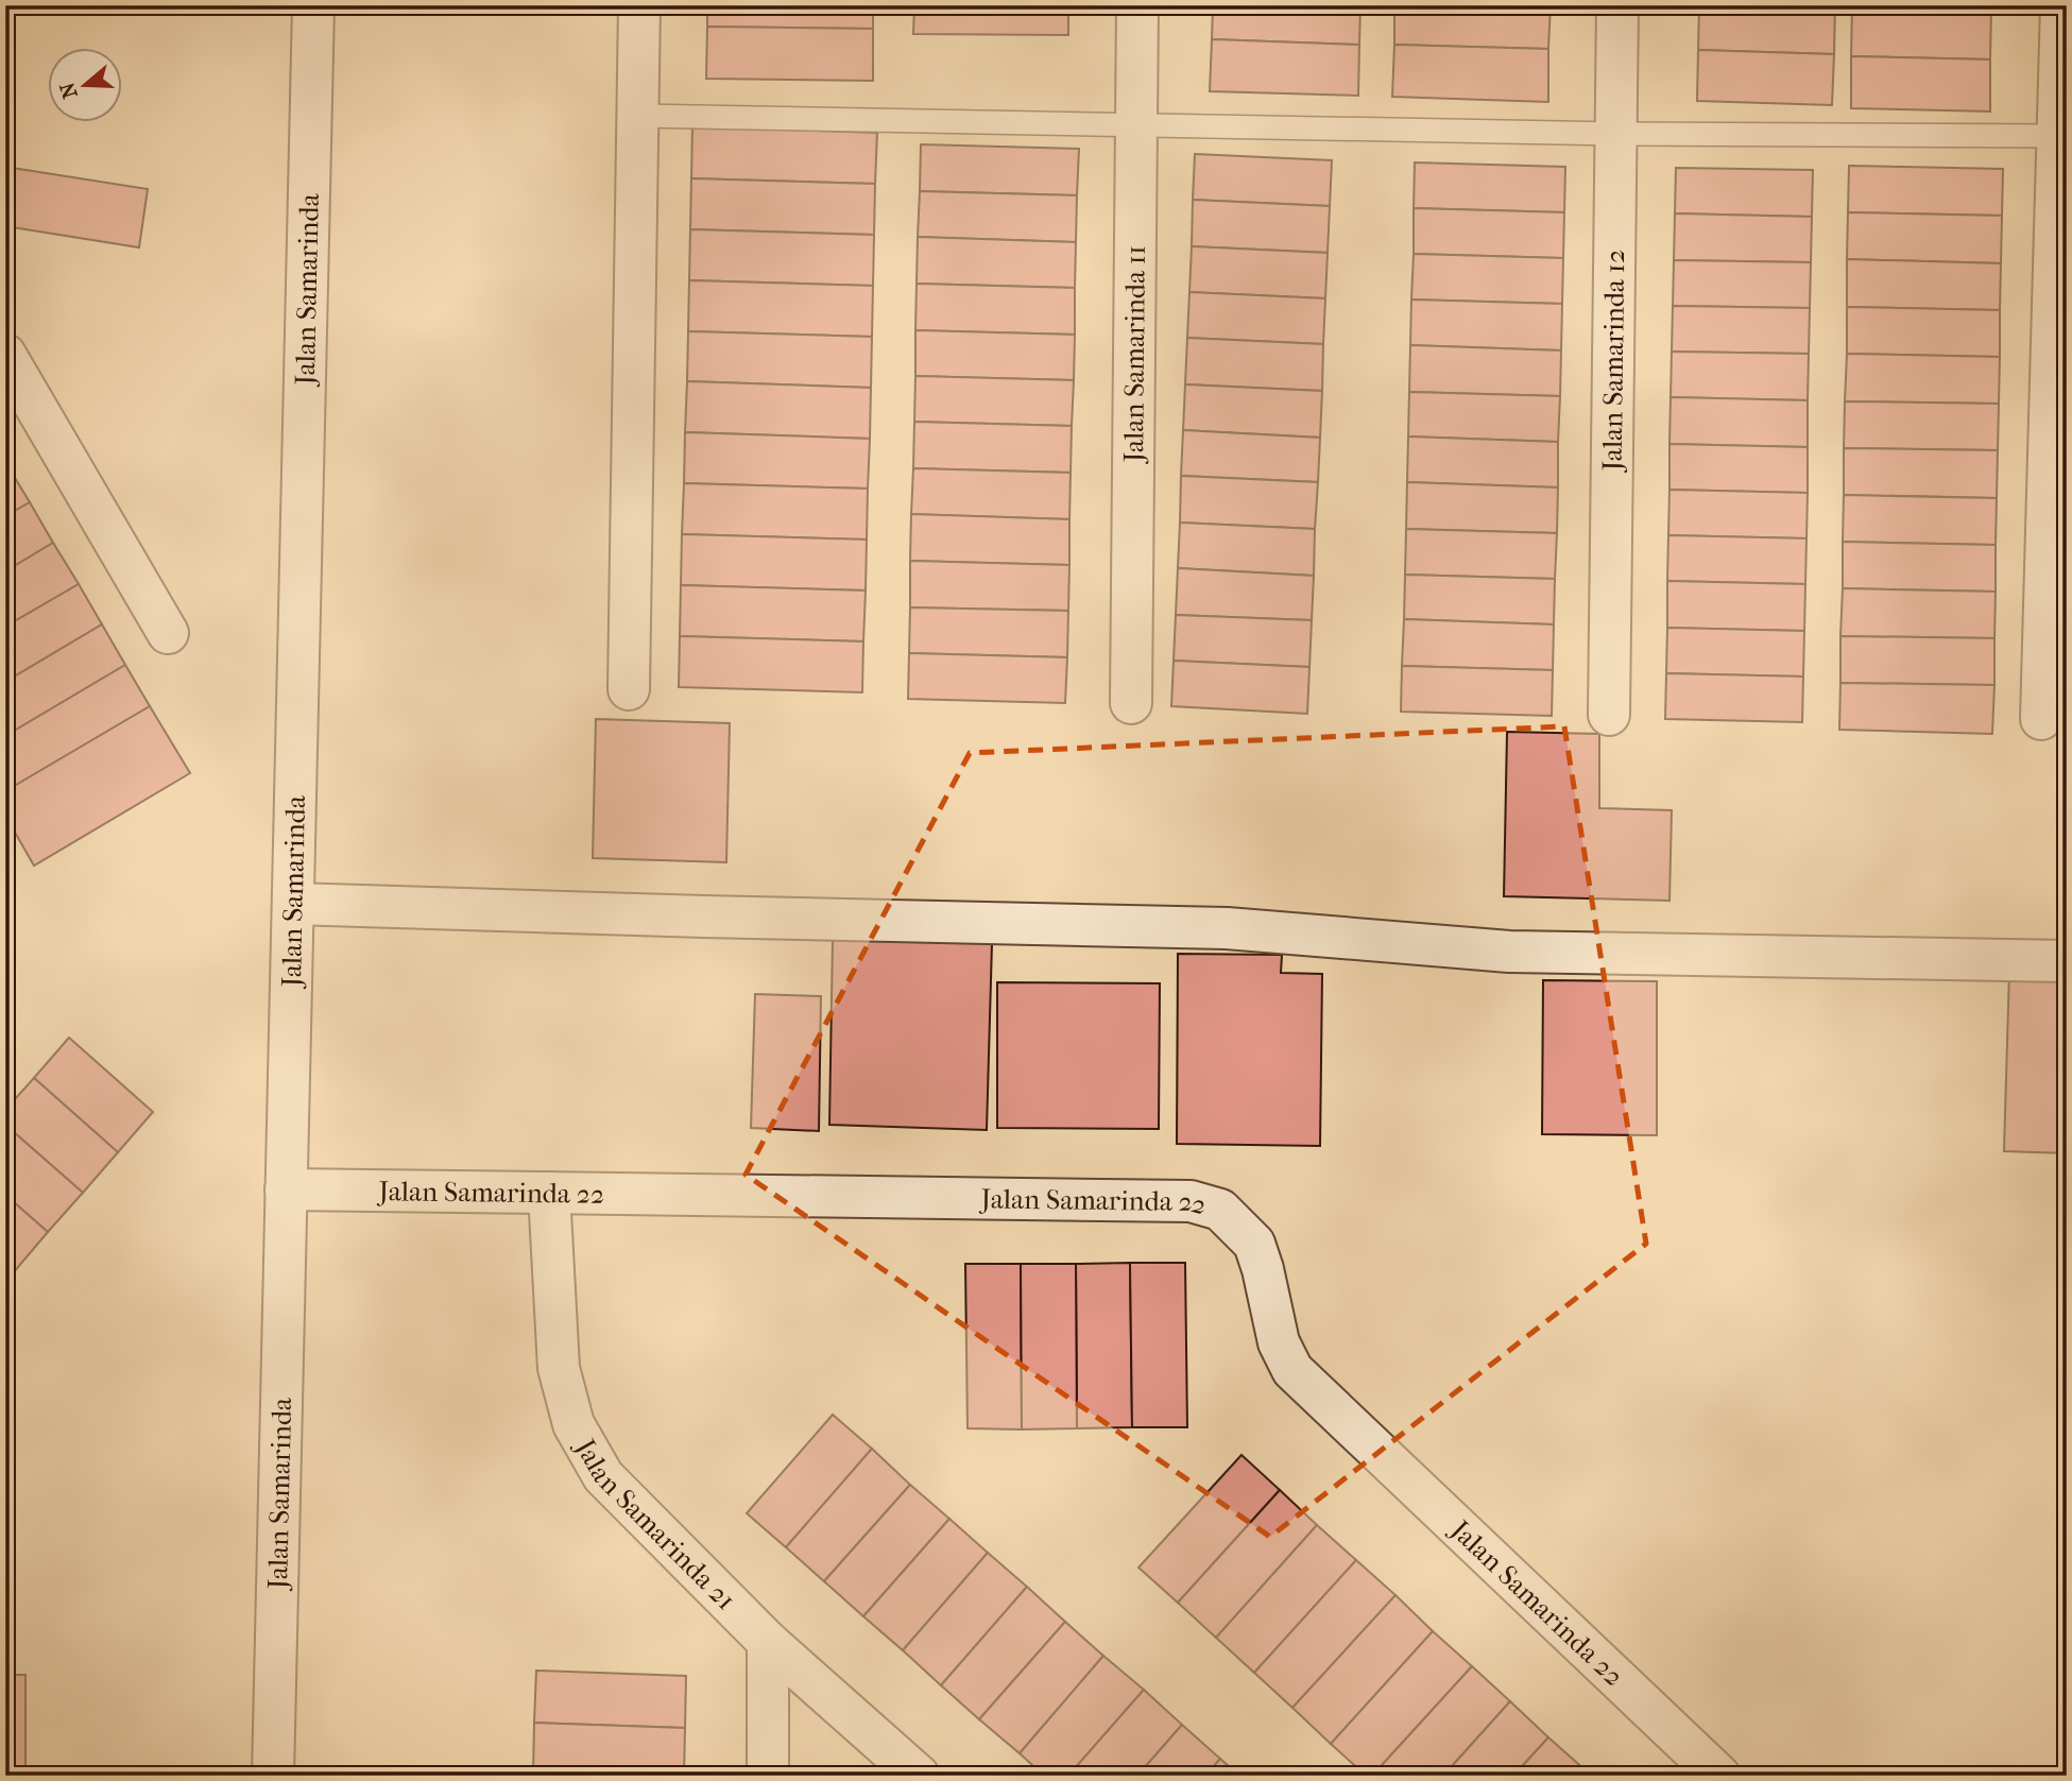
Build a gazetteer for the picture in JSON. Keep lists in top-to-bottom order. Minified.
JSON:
{"streets":{"street":["Jalan Samarinda","Jalan Samarinda 11","Jalan Samarinda 12","Jalan Samarinda 22","Jalan Samarinda 21"]},"crossings":[["Jalan Samarinda","Jalan Samarinda 22"],["Jalan Samarinda 22","Jalan Samarinda 21"]],"north":"left"}
